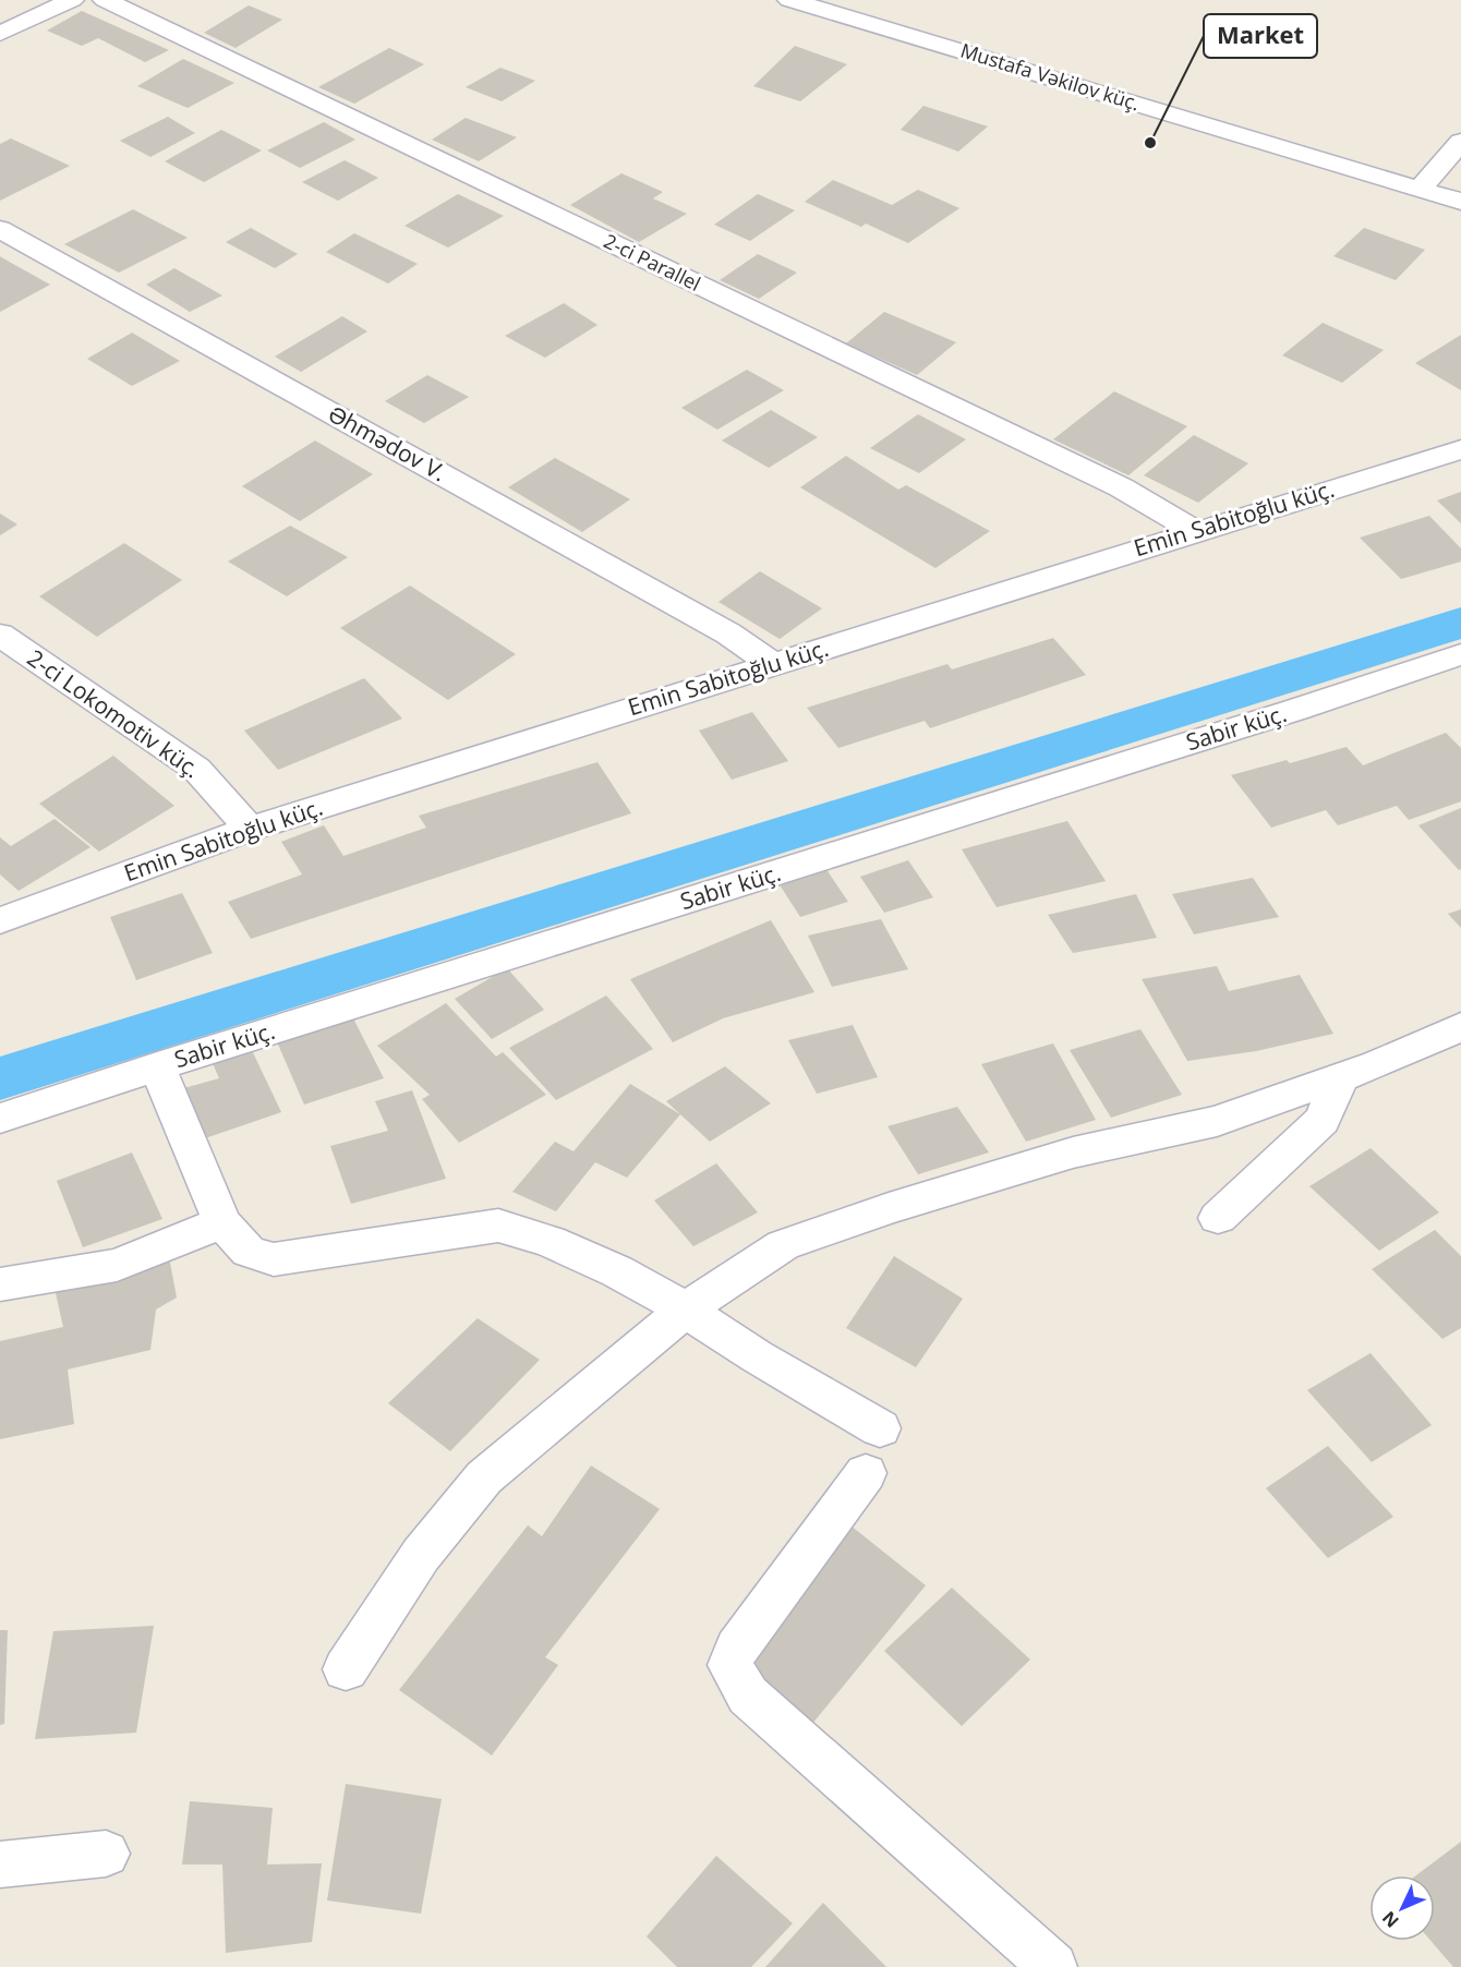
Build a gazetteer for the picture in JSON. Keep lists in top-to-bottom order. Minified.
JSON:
{"streets":{"street":["Mustafa Vəkilov küç.","2-ci Parallel","Əhmədov V.","Emin Sabitoğlu küç.","2-ci Lokomotiv küç.","Sabir küç."]},"crossings":[["2-ci Parallel","Emin Sabitoğlu küç."],["Əhmədov V.","Emin Sabitoğlu küç."],["Emin Sabitoğlu küç.","2-ci Lokomotiv küç."]],"places":["Market"],"north":"bottom left"}
